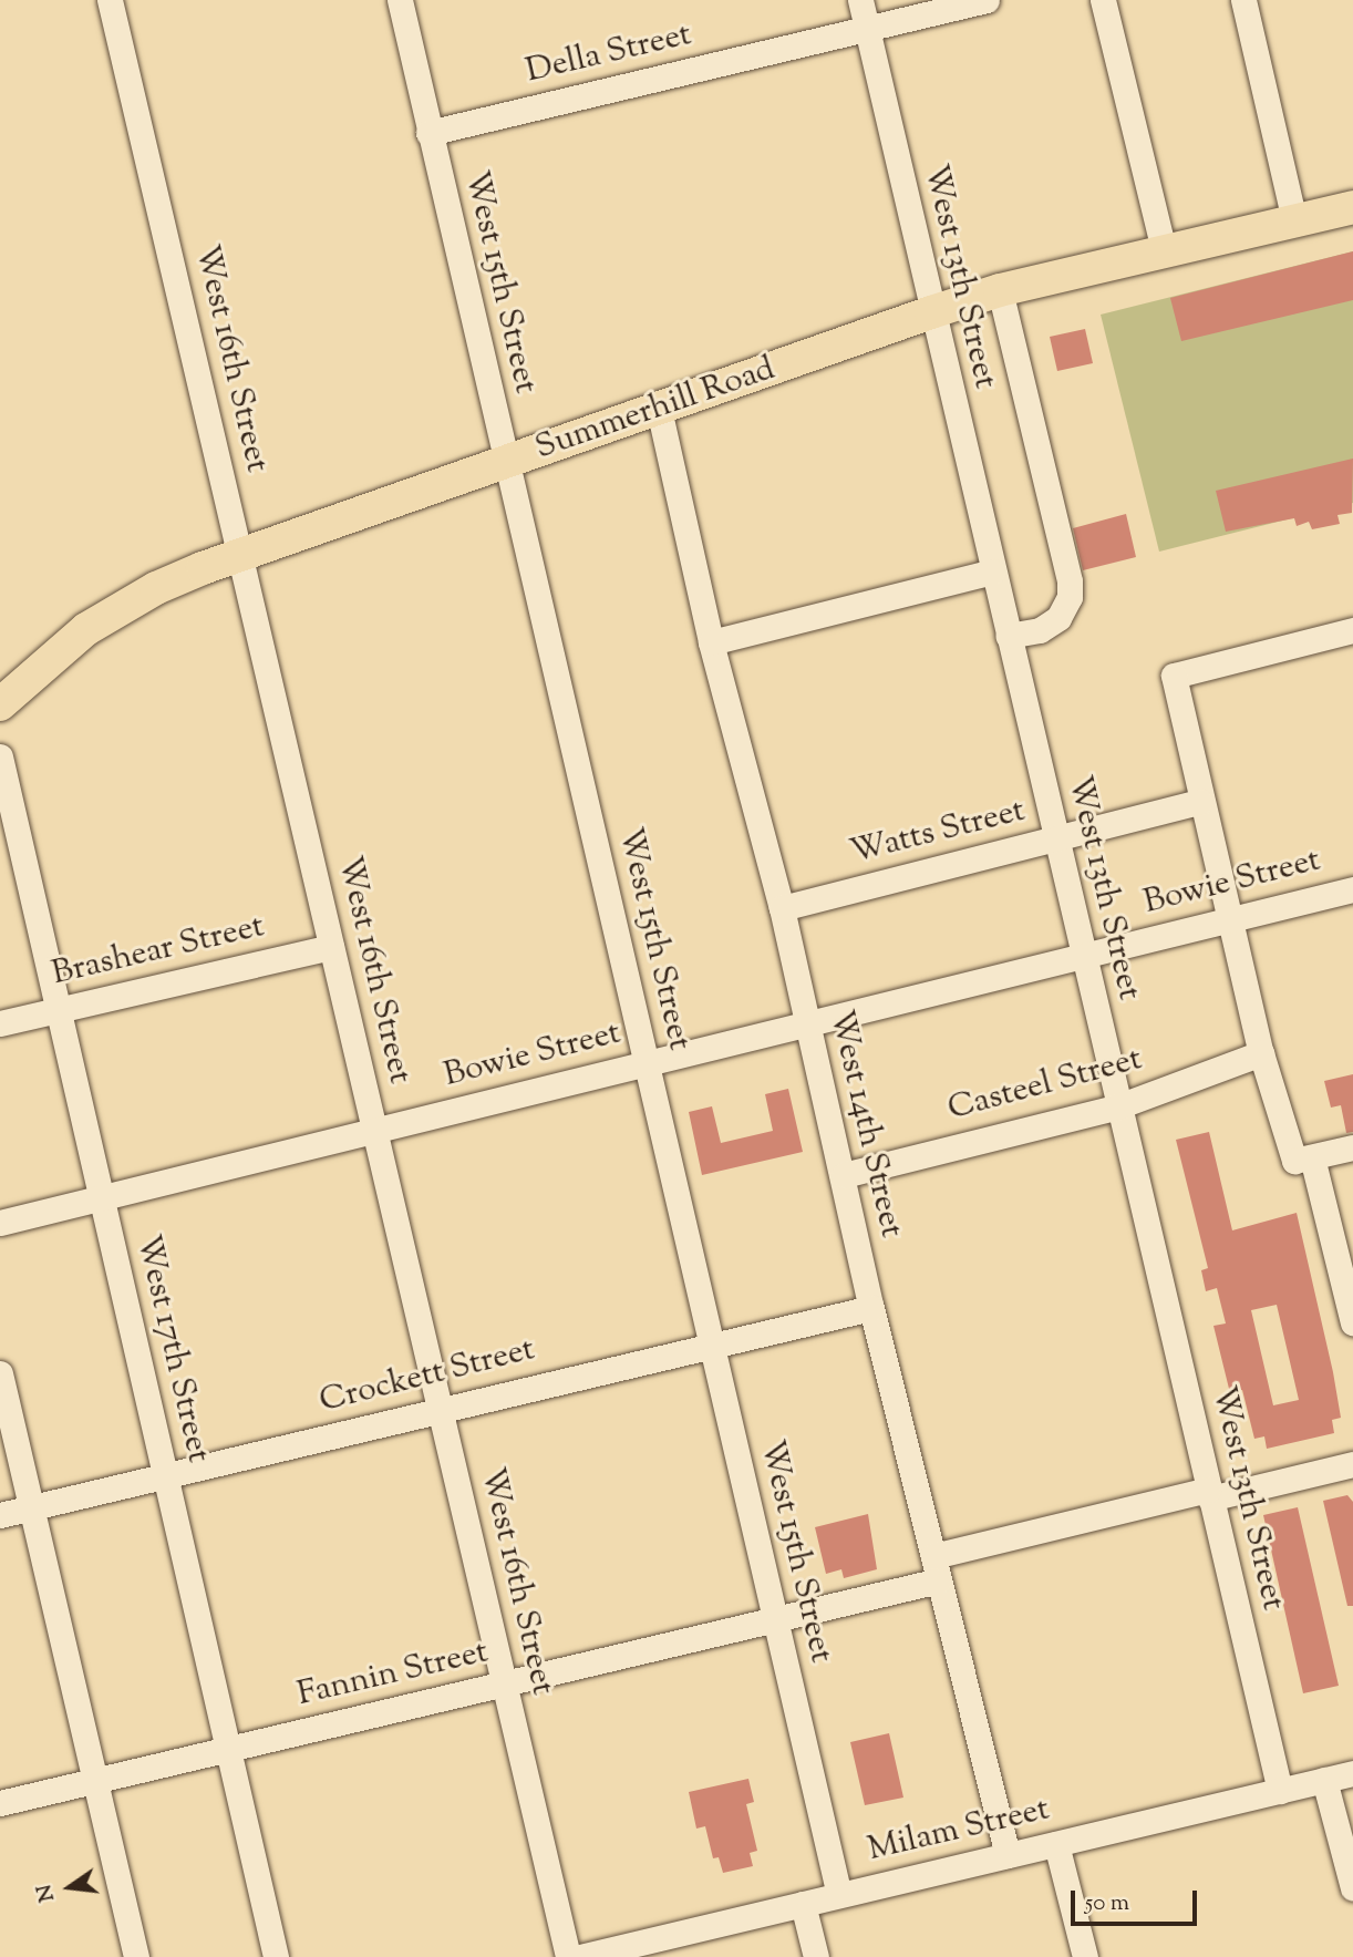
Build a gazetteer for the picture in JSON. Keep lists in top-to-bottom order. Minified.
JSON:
{"streets":{"main road":["Summerhill Road"],"street":["Della Street","West 13th Street","West 15th Street","West 16th Street","Watts Street","Bowie Street","Brashear Street","Casteel Street","West 14th Street","West 17th Street","Crockett Street","Fannin Street","Milam Street"]},"crossings":[["Della Street","West 13th Street"],["Della Street","West 15th Street"],["West 13th Street","Summerhill Road"],["West 13th Street","Watts Street"],["West 13th Street","Bowie Street"],["West 13th Street","Casteel Street"],["West 13th Street","Fannin Street"],["West 13th Street","Milam Street"],["West 15th Street","Summerhill Road"],["West 15th Street","Bowie Street"],["West 15th Street","Crockett Street"],["West 15th Street","Fannin Street"],["West 15th Street","Milam Street"],["West 16th Street","Summerhill Road"],["West 16th Street","Bowie Street"],["West 16th Street","Brashear Street"],["West 16th Street","Crockett Street"],["West 16th Street","Fannin Street"],["Summerhill Road","West 14th Street"],["Watts Street","West 14th Street"],["Bowie Street","West 14th Street"],["Bowie Street","West 17th Street"],["Brashear Street","West 17th Street"],["Casteel Street","West 14th Street"],["West 14th Street","Crockett Street"],["West 14th Street","Fannin Street"],["West 14th Street","Milam Street"],["West 17th Street","Crockett Street"],["West 17th Street","Fannin Street"]],"scale_bar":"50 m","north":"left"}
